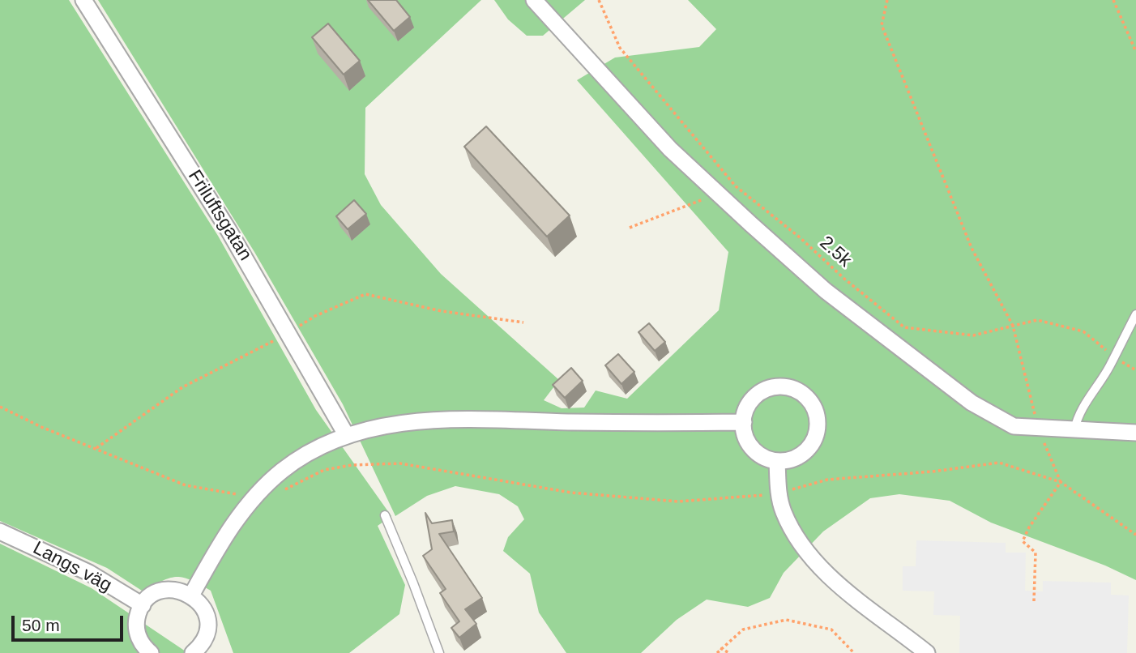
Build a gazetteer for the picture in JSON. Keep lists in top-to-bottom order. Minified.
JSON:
{"streets":{"street":["Friluftsgatan","Langs väg"],"path":["2.5k"]},"scale_bar":"50 m"}
